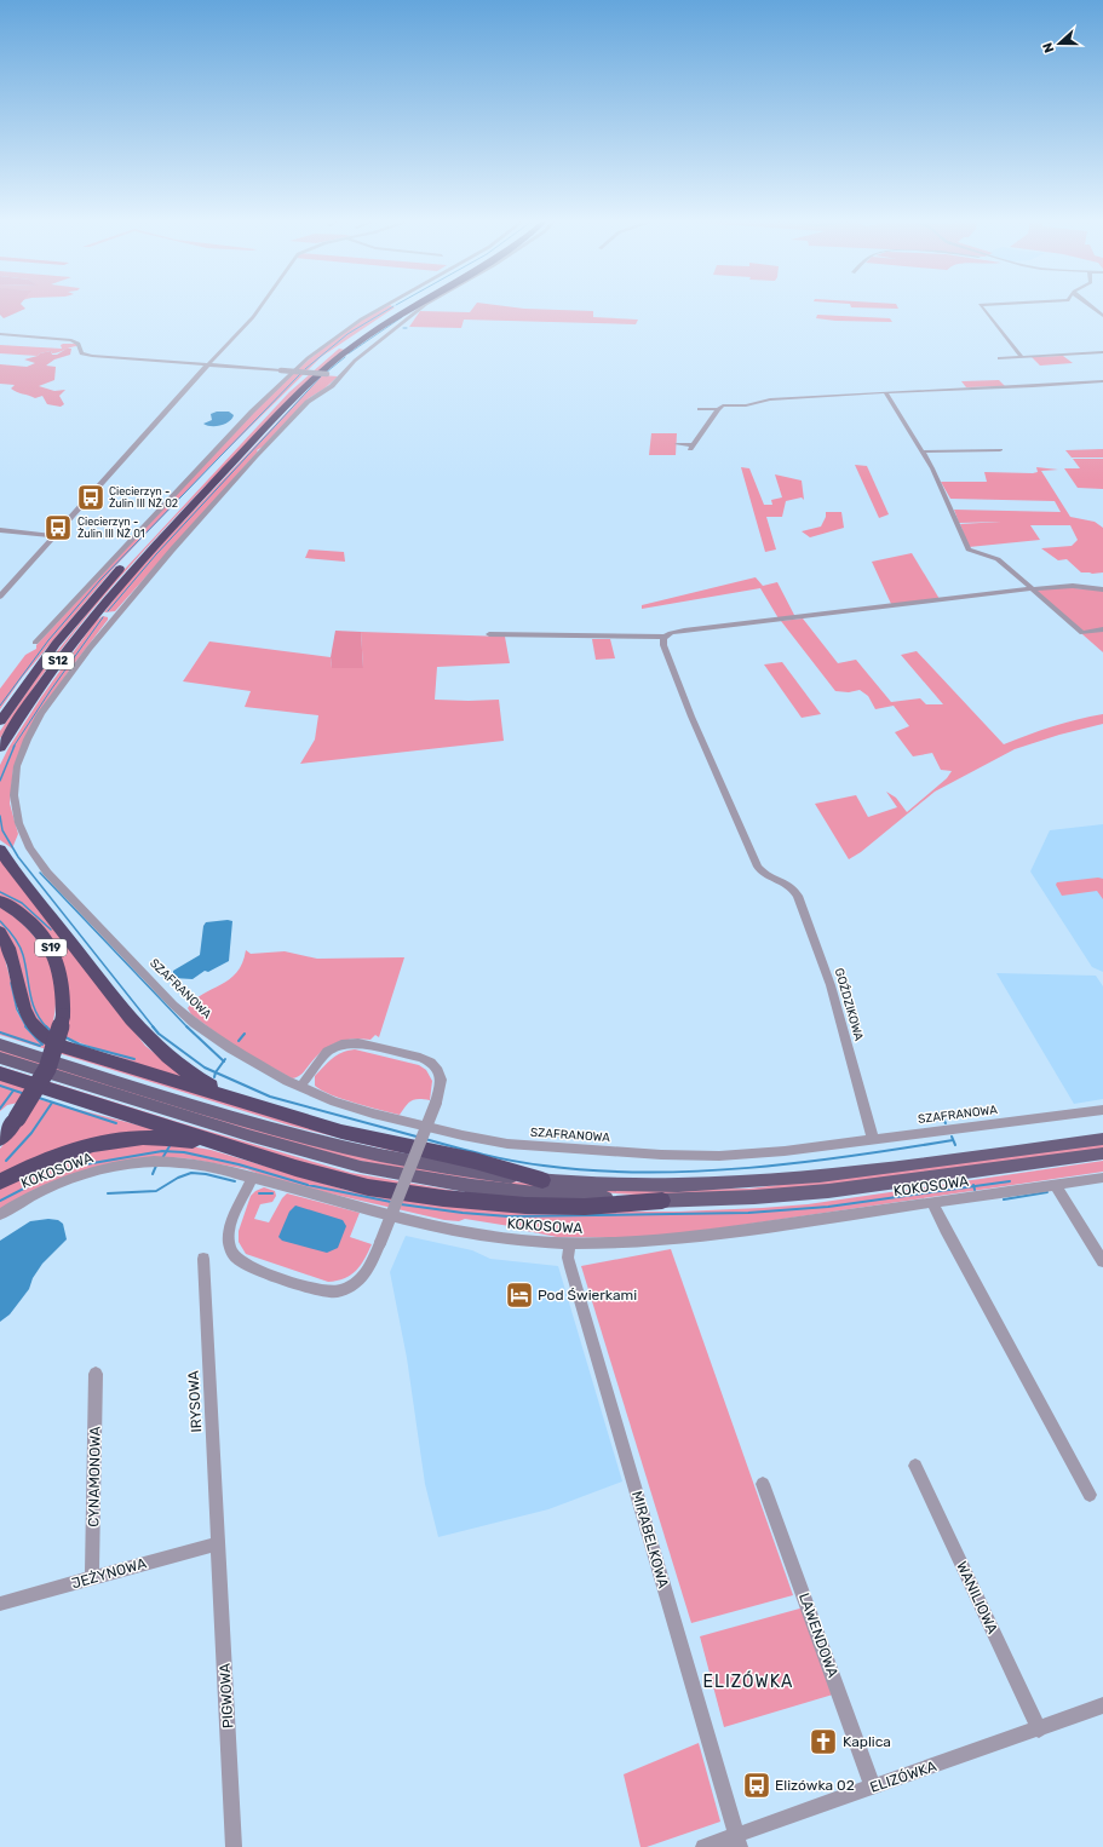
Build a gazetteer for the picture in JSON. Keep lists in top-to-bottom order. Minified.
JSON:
{"streets":{"highway":["S12","S19"],"street":["SZAFRANOWA","GOŹDZIKOWA","KOKOSOWA","IRYSOWA","CYNAMONOWA","MIRABELKOWA","JEŻYNOWA","WANILIOWA","LAWENDOWA","PIGWOWA","ELIZÓWKA"]},"crossings":[["SZAFRANOWA","GOŹDZIKOWA"],["KOKOSOWA","MIRABELKOWA"],["IRYSOWA","JEŻYNOWA"],["IRYSOWA","PIGWOWA"],["CYNAMONOWA","JEŻYNOWA"],["MIRABELKOWA","ELIZÓWKA"],["JEŻYNOWA","PIGWOWA"],["WANILIOWA","ELIZÓWKA"],["LAWENDOWA","ELIZÓWKA"]],"districts":["ELIZÓWKA"],"places":{"bus stop":["Ciecierzyn - Żulin III NŻ 02","Ciecierzyn - Żulin III NŻ 01","Elizówka 02"],"hotel":["Pod Świerkami"],"church":["Kaplica"]},"north":"left"}
